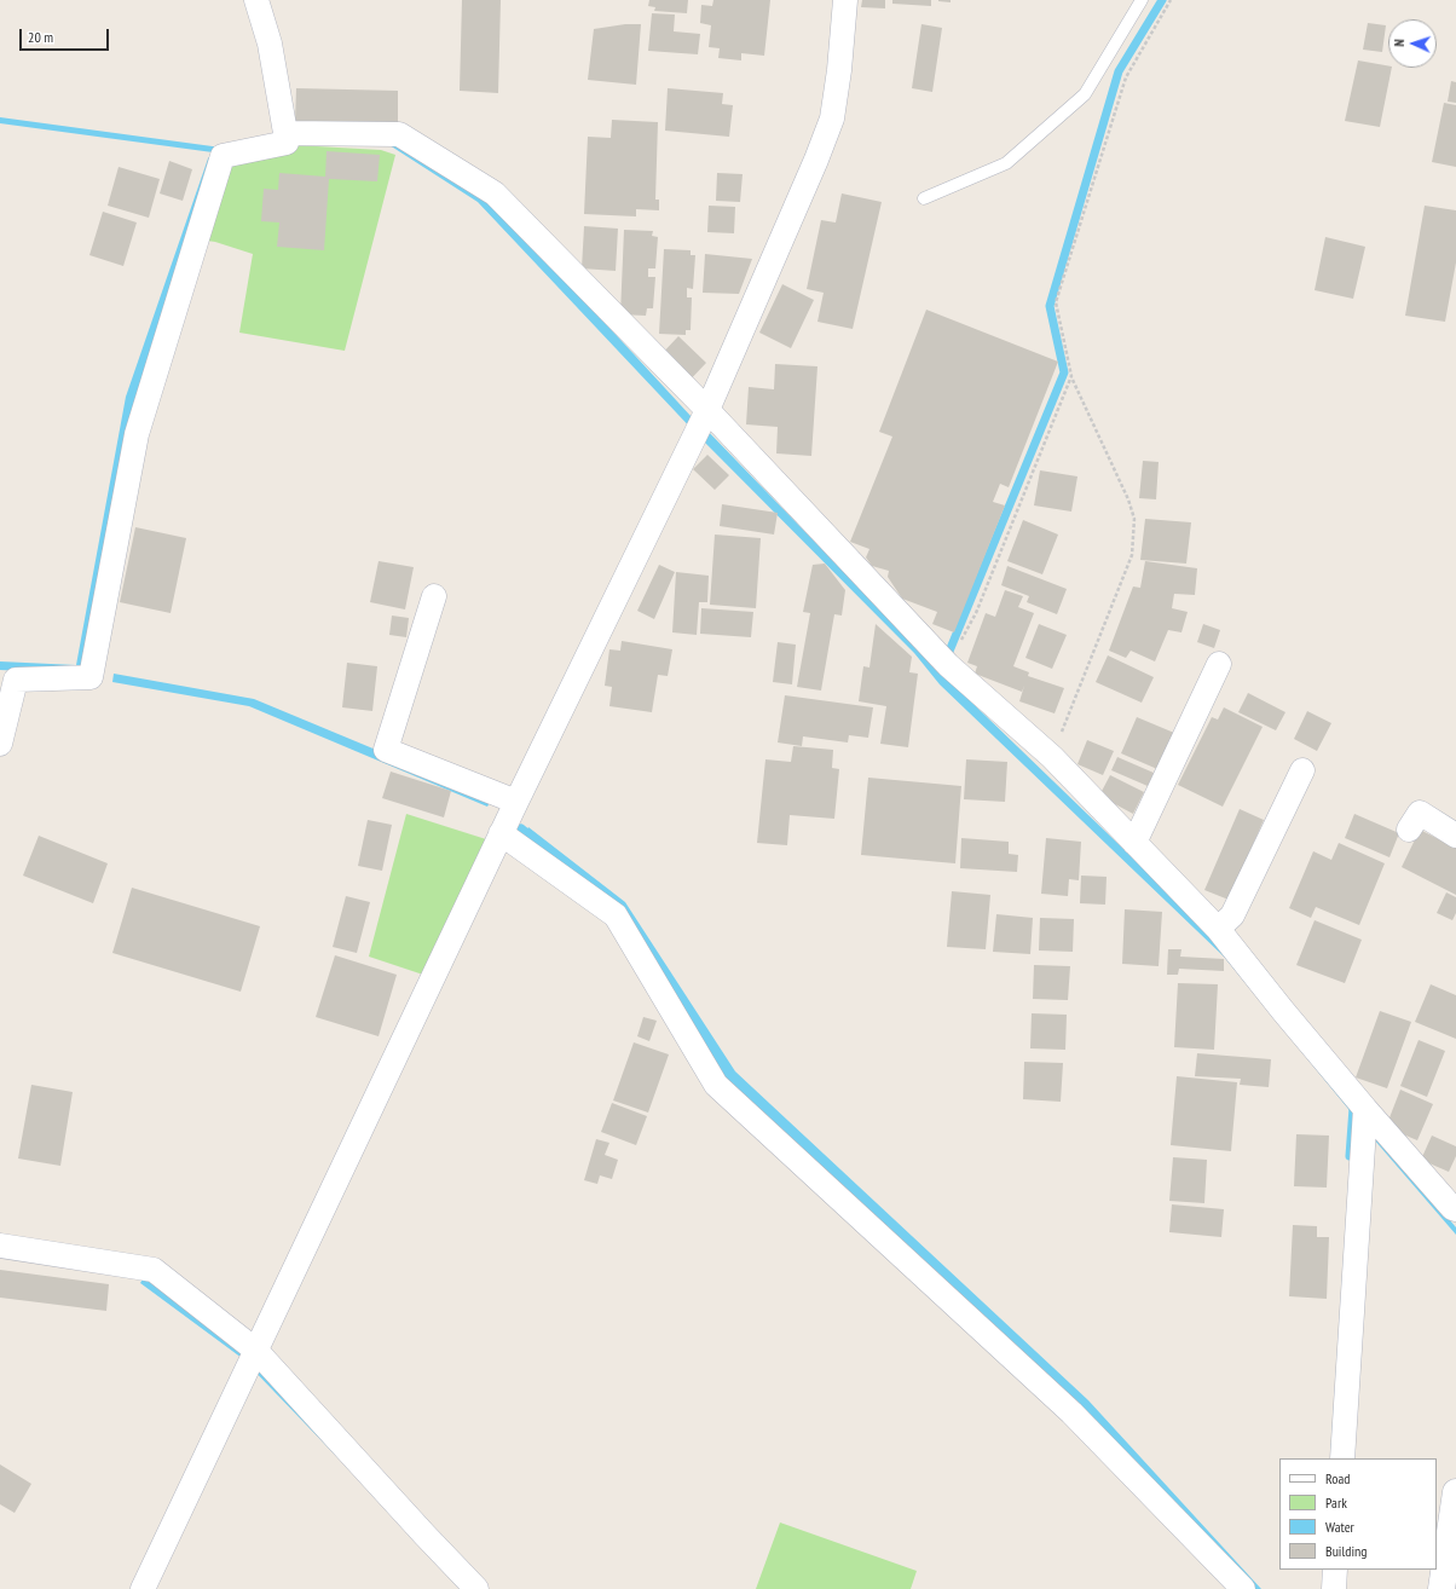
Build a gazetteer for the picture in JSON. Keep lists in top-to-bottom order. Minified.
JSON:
{"legend":["Road","Park","Water","Building"],"scale_bar":"20 m","north":"left"}
